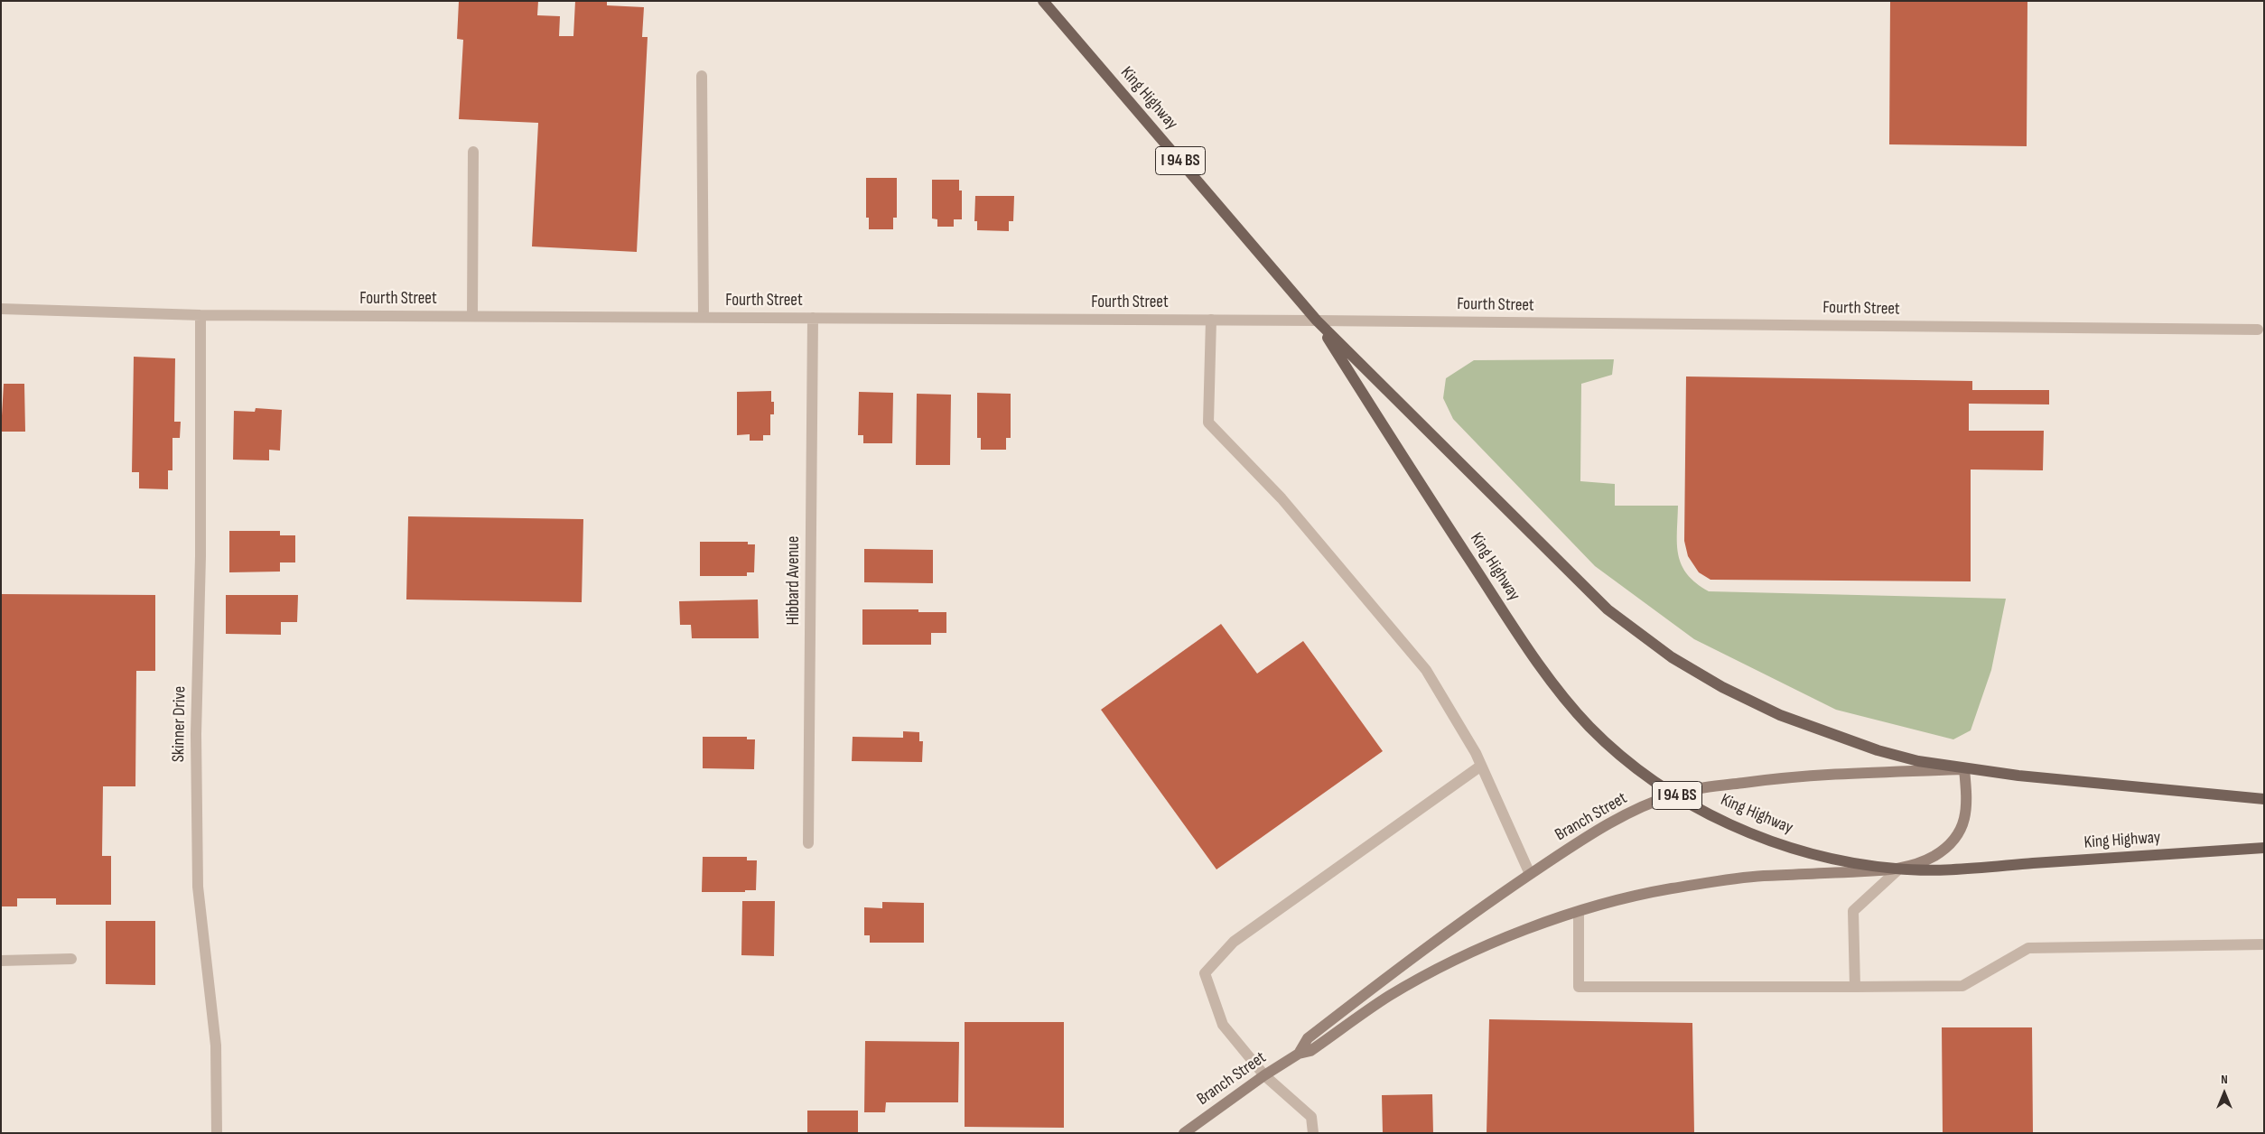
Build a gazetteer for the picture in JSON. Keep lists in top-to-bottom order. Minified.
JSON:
{"streets":{"main road":["King Highway","I 94 BS"],"street":["Fourth Street","Hibbard Avenue","Skinner Drive","Branch Street"]},"crossings":[["King Highway","Fourth Street"],["King Highway","Branch Street"],["Fourth Street","Hibbard Avenue"],["Fourth Street","Skinner Drive"]],"north":"top"}
